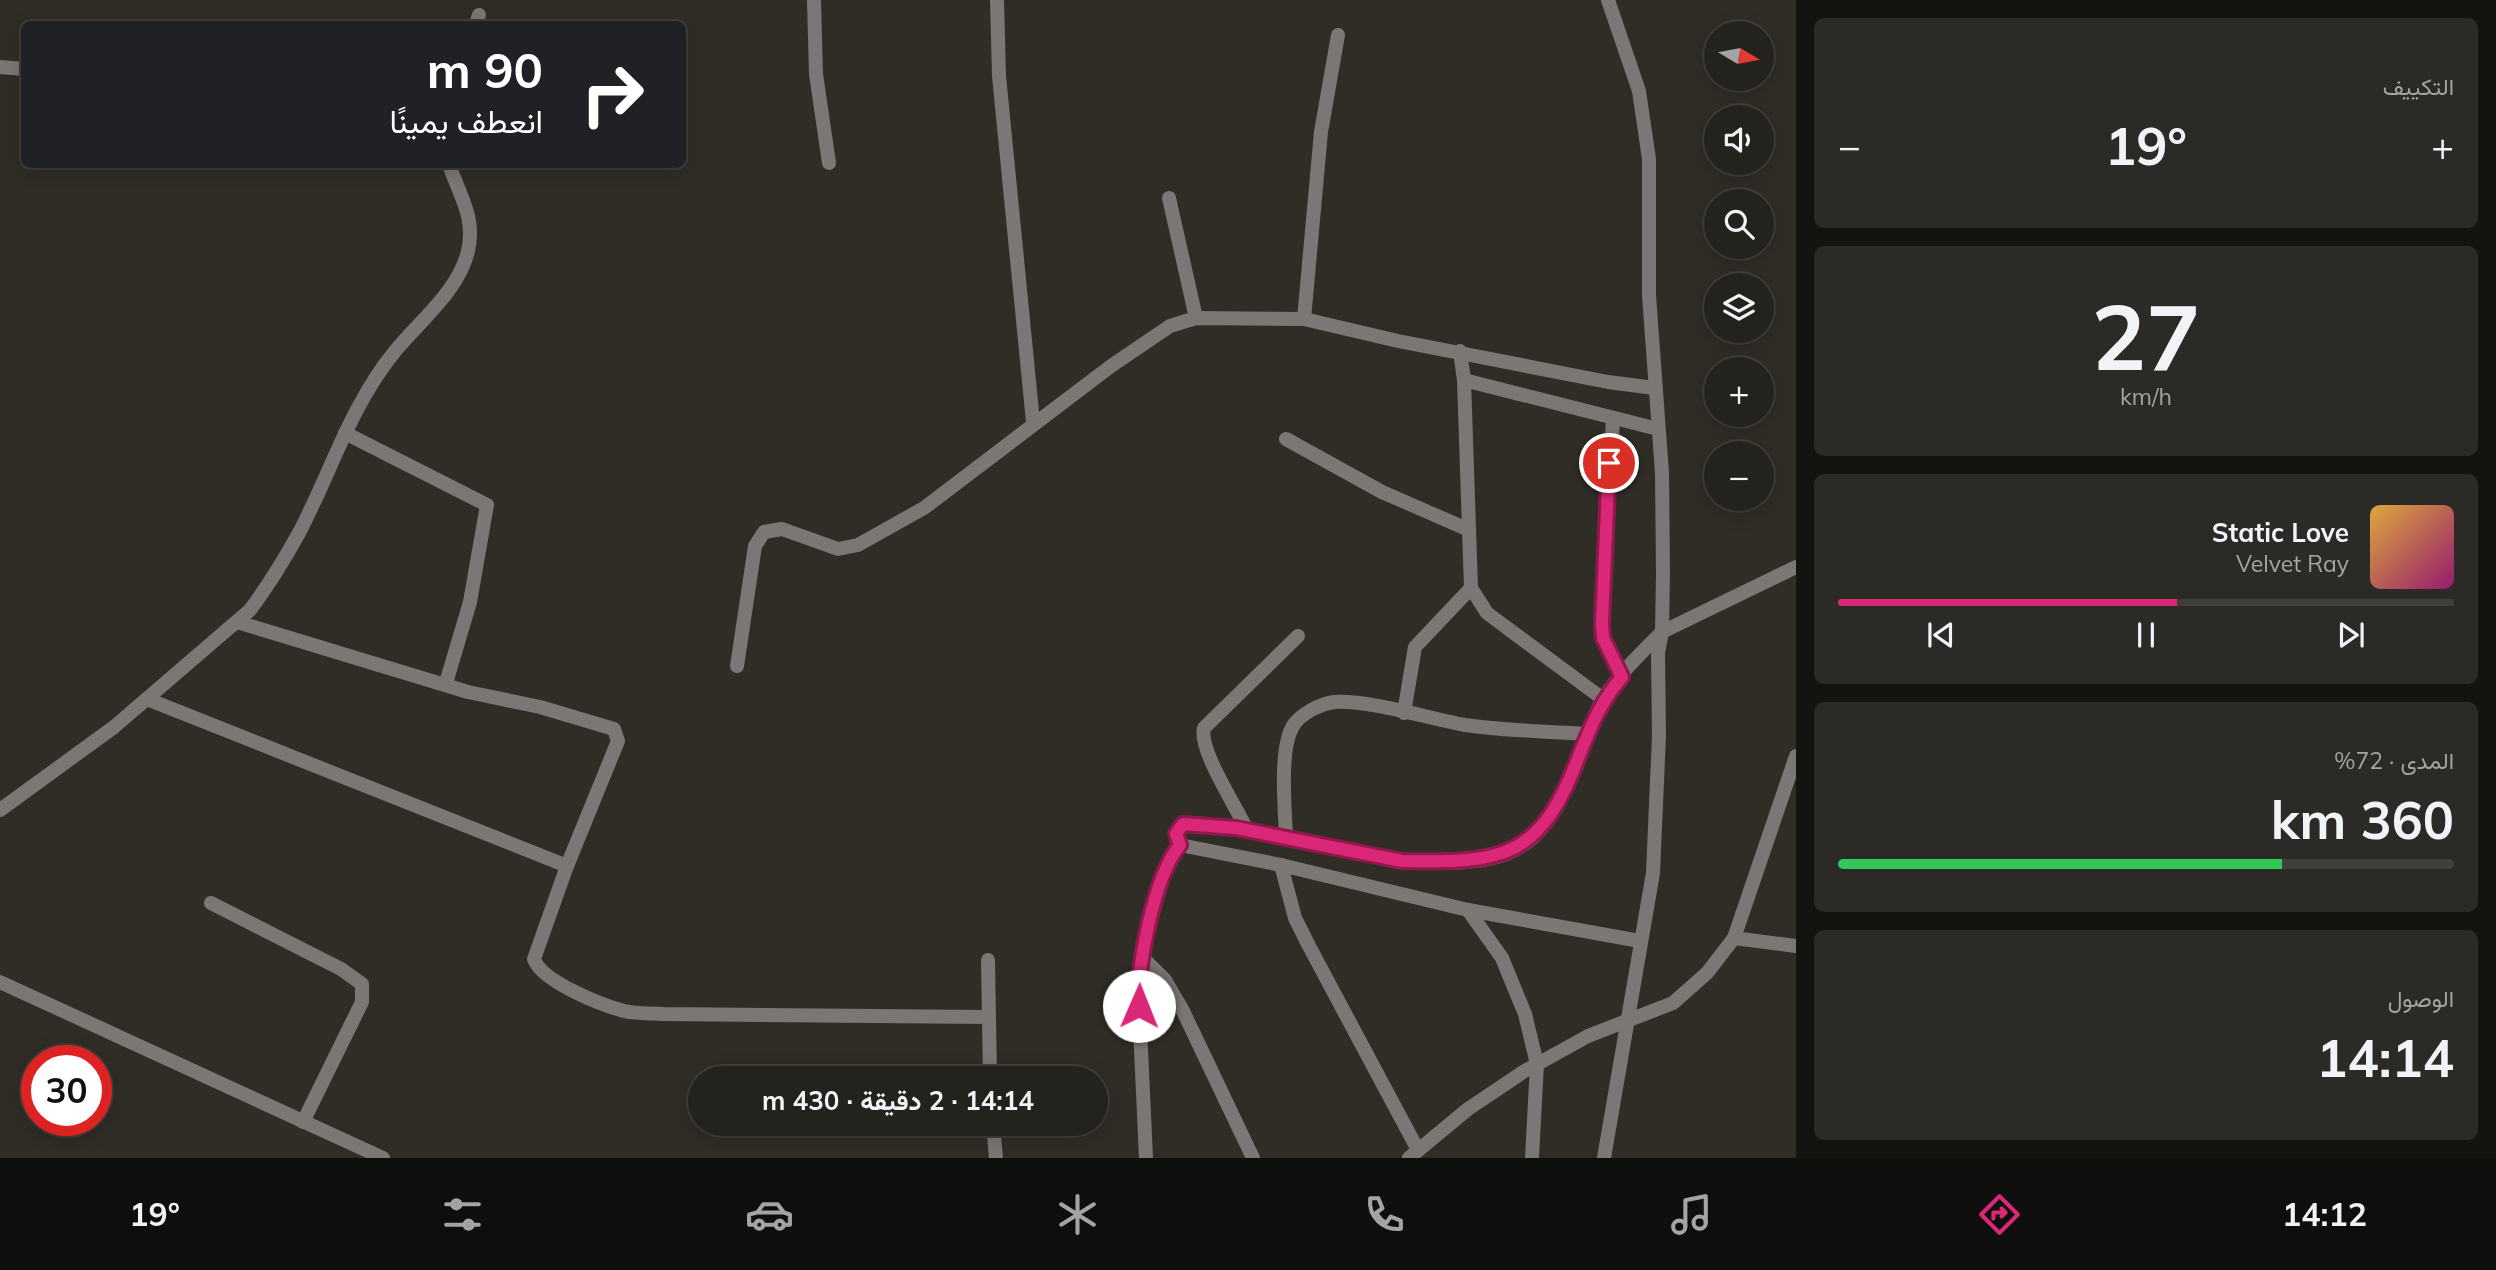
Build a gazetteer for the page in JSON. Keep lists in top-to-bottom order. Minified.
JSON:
{"north":"right","page":{"tile":["التكييف",["27","km/h"],["المدى · 72%","360 km"],["الوصول","14:14"]],"map_buttons":["+","−"],"turn":["90 m","انعطف يمينًا"],"heat":["−","19°","+"],"song":["Static Love","Velvet Ray"],"limit":"30","trip":"14:14 · 2 دقيقة · 430 m","tabs":["14:12","19°"]}}
